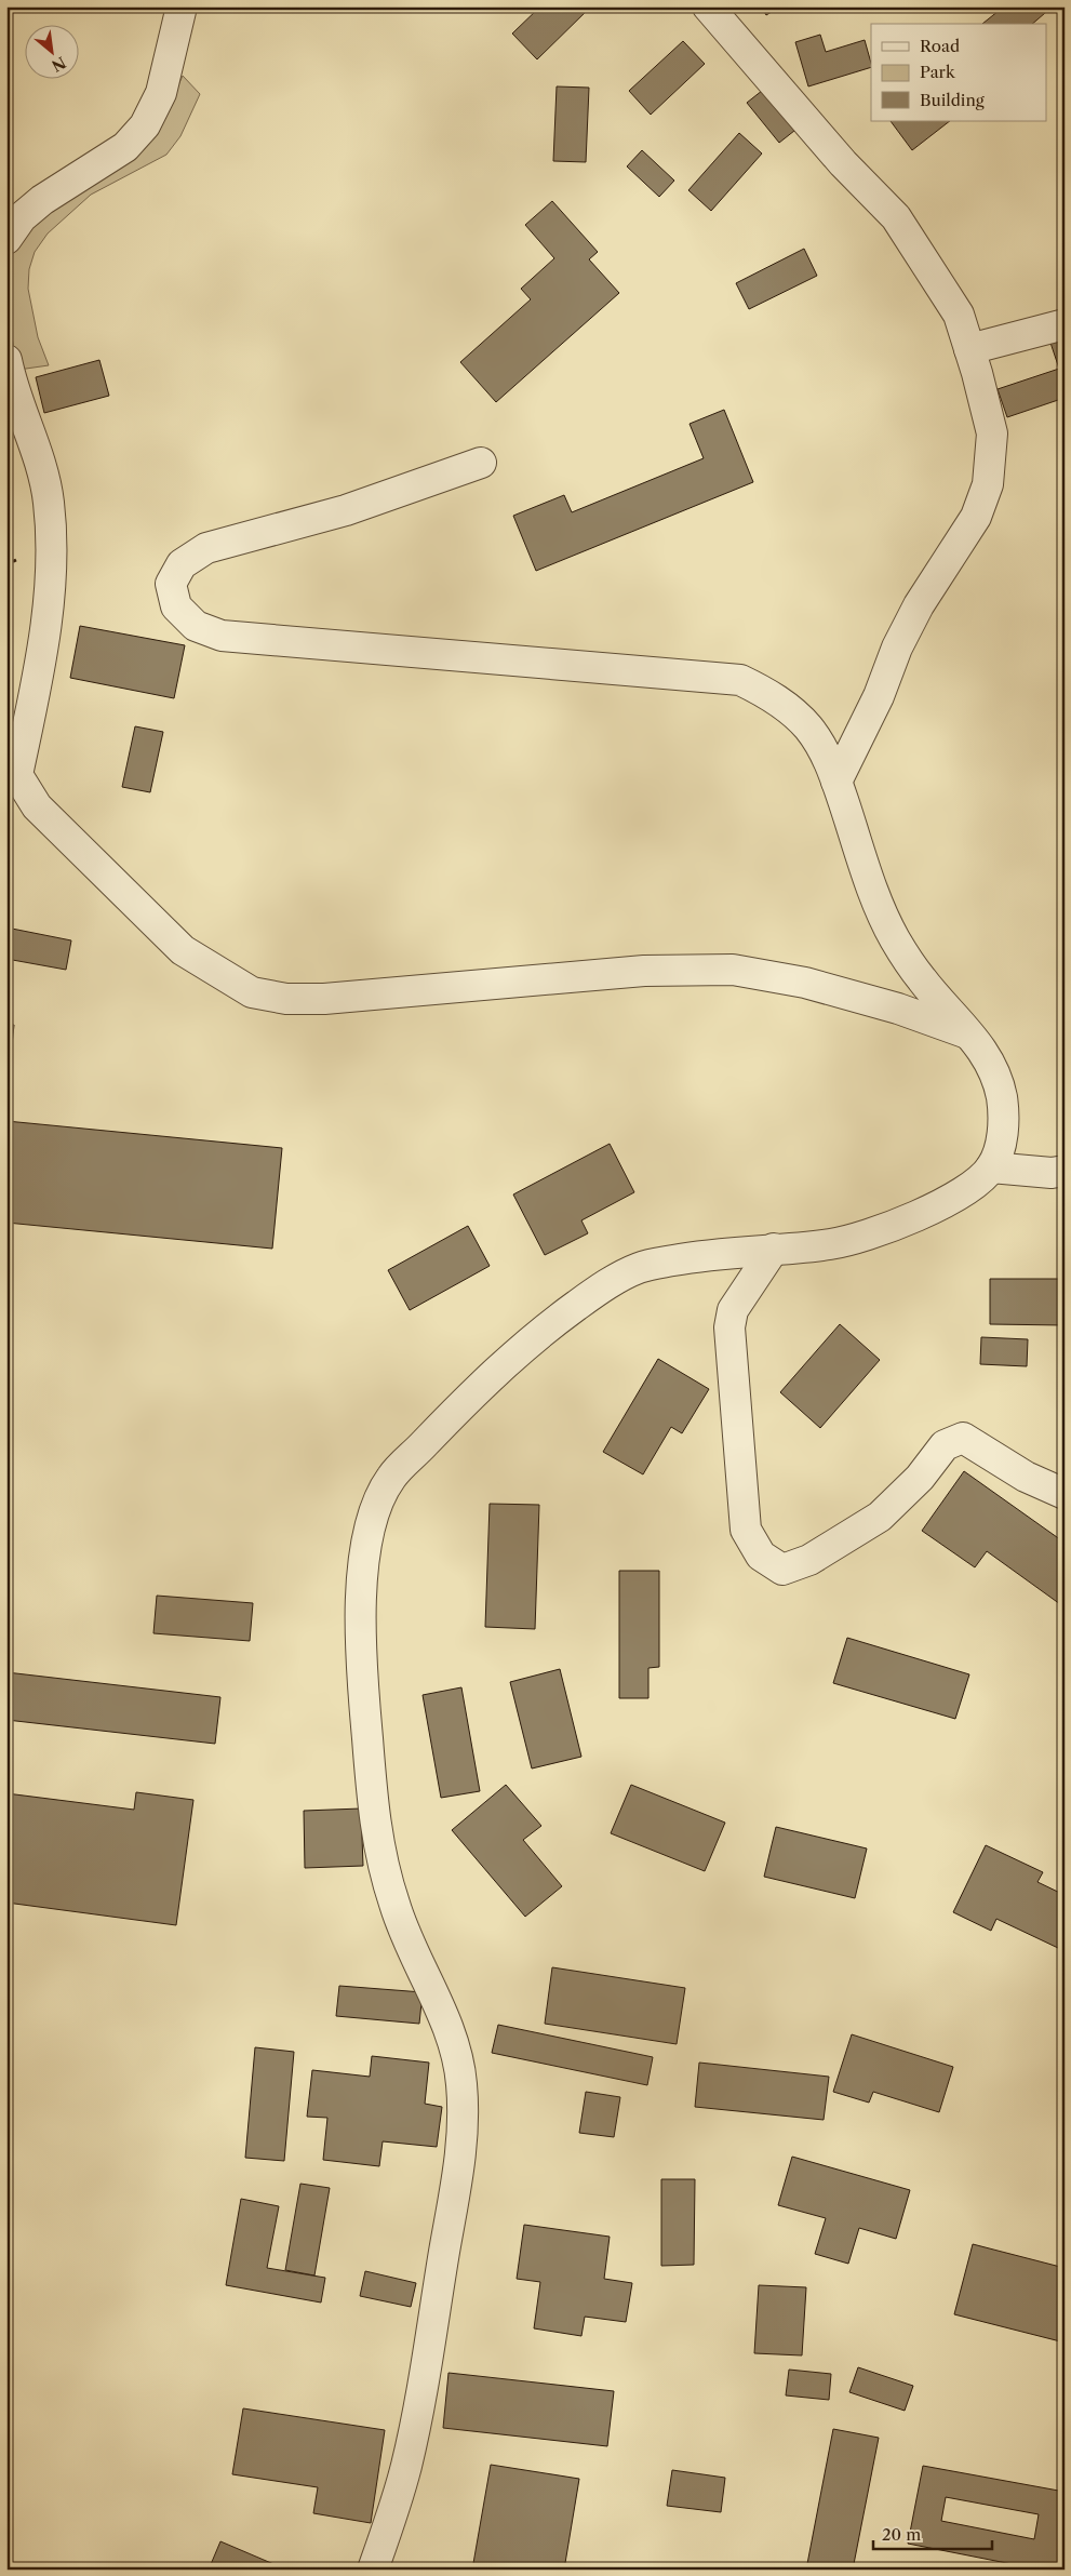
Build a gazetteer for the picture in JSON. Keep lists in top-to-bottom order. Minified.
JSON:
{"legend":["Road","Park","Building"],"scale_bar":"20 m","north":"bottom right"}
